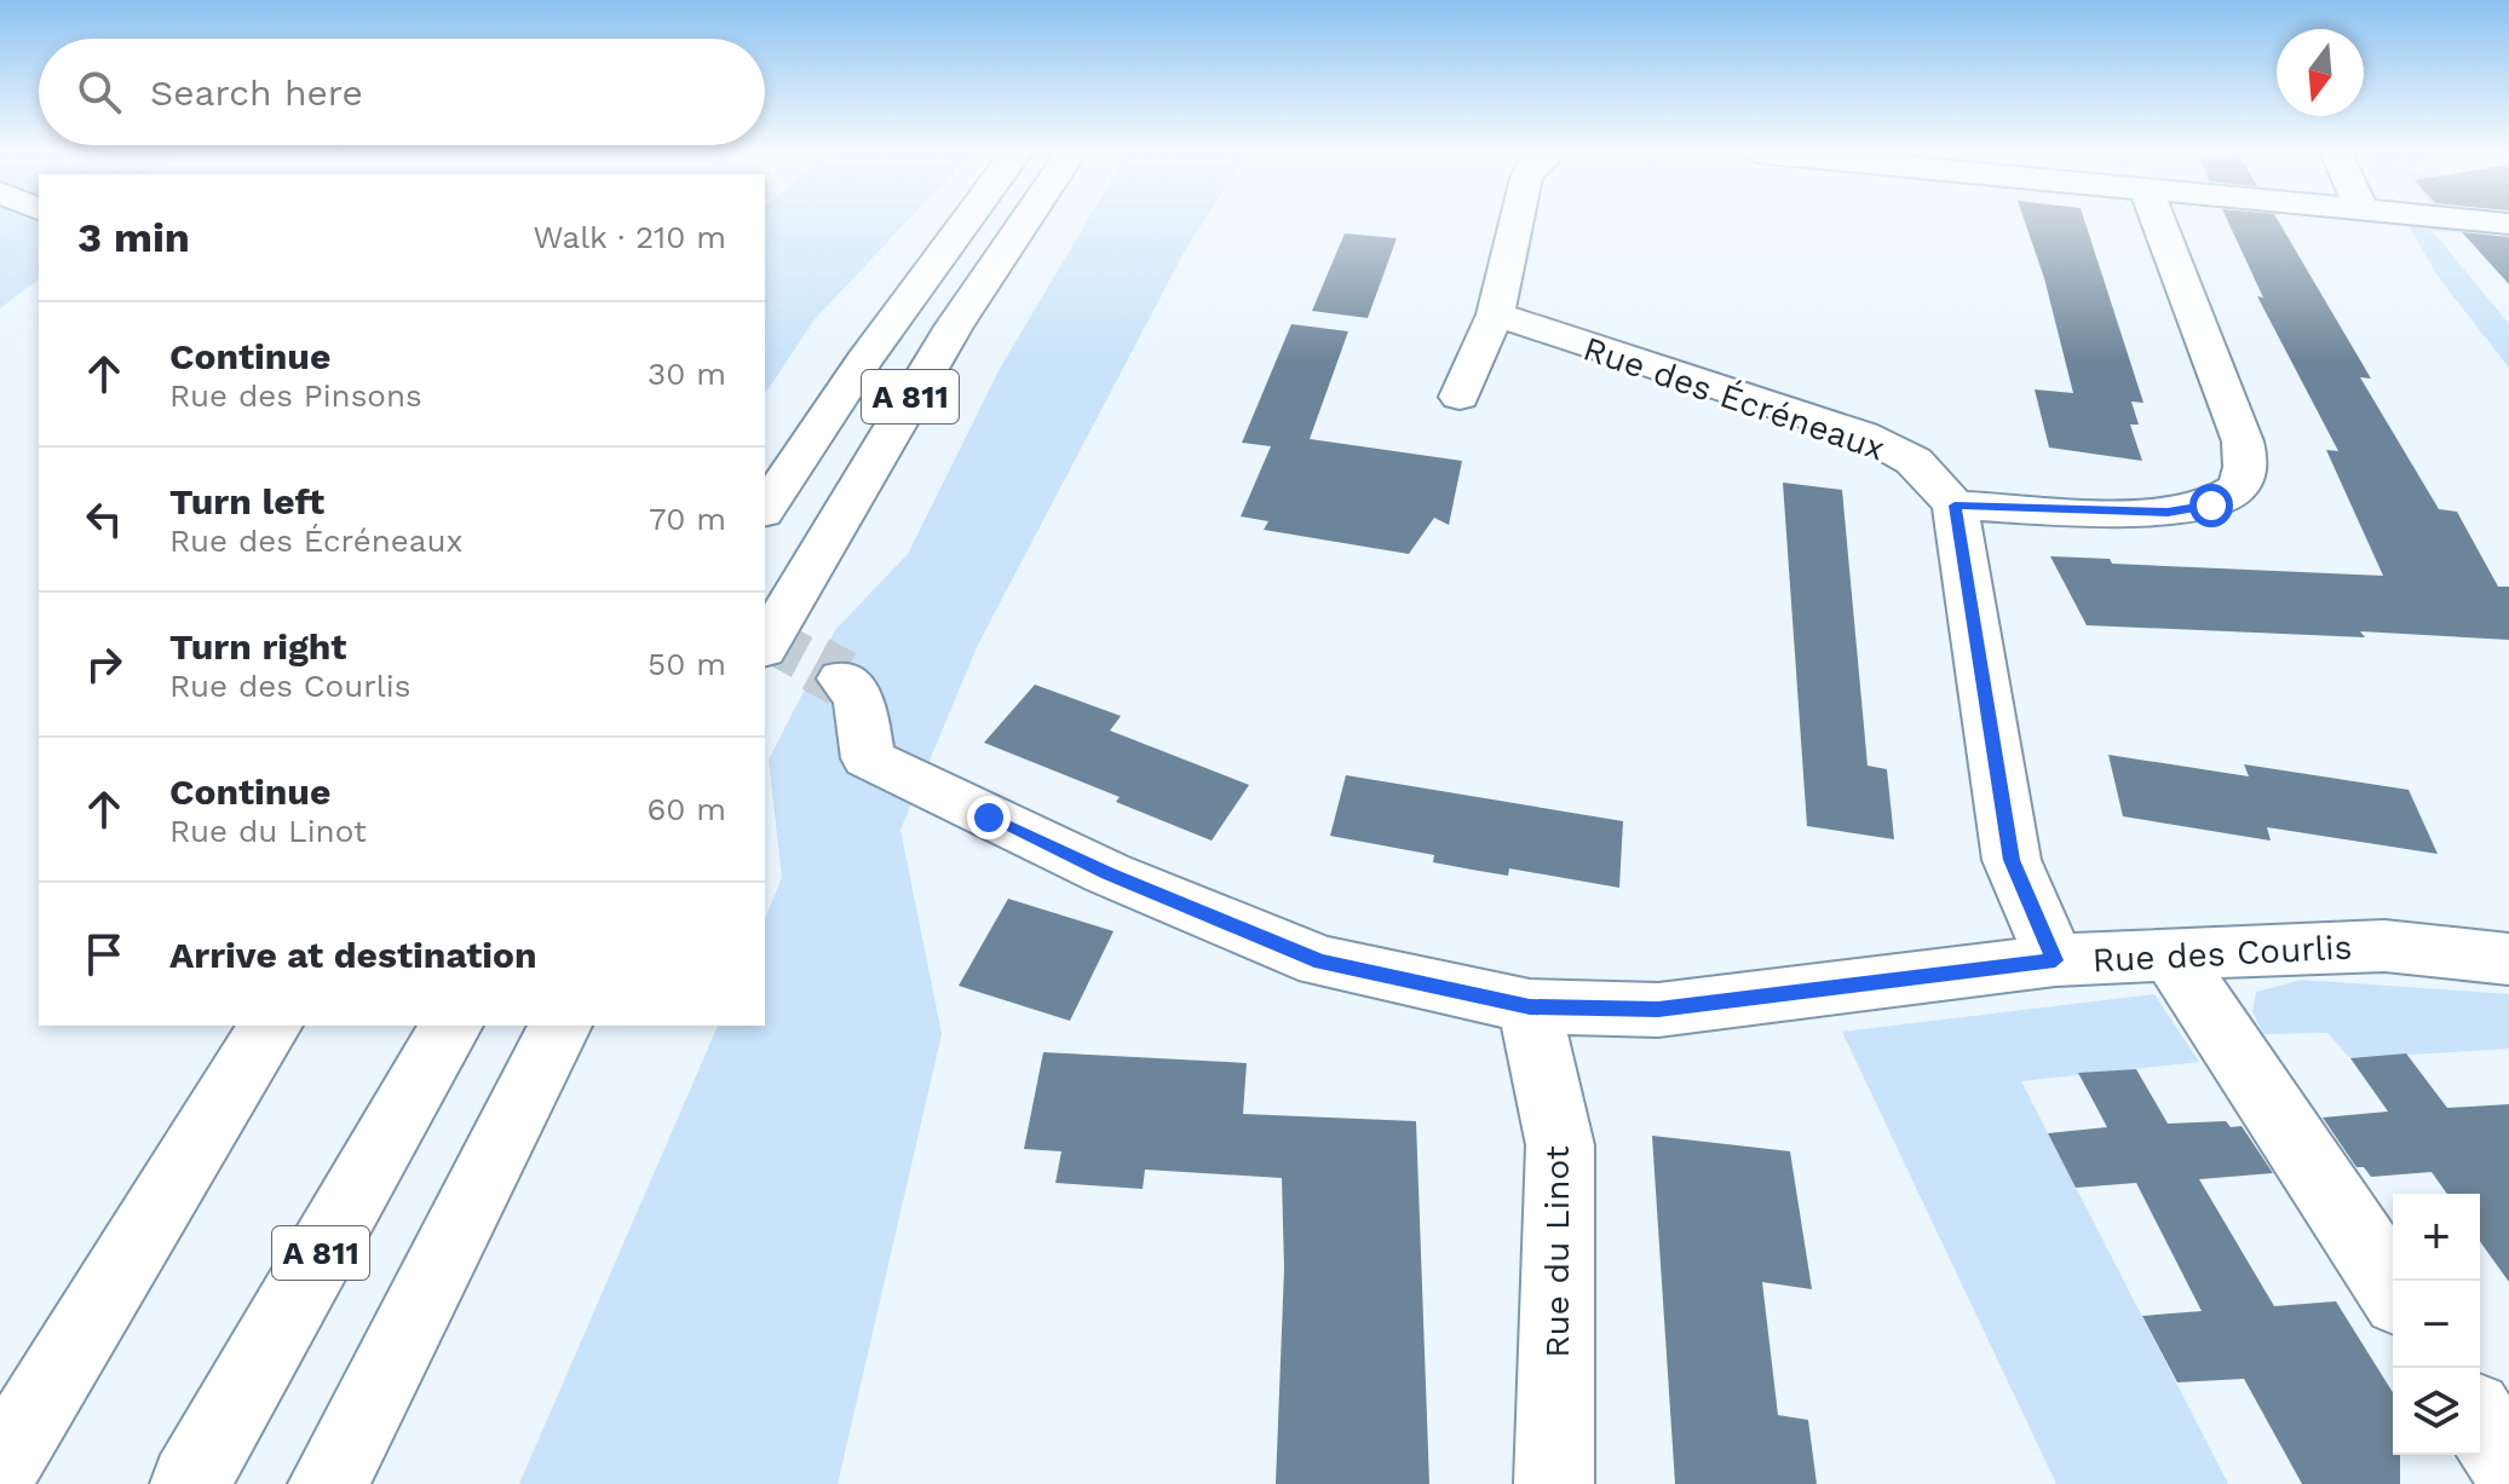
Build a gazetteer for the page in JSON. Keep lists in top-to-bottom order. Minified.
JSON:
{"streets":{"main road":["A 811","Rue des Écréneaux","Rue des Courlis","Rue du Linot"]},"crossings":[["Rue des Courlis","Rue du Linot"]],"north":"bottom","page":{"search":"Search here","heading":["3 min","Walk · 210 m"],"list":[["Continue","Rue des Pinsons","30 m"],["Turn left","Rue des Écréneaux","70 m"],["Turn right","Rue des Courlis","50 m"],["Continue","Rue du Linot","60 m"],"Arrive at destination"],"map_buttons":["+","−"]}}
